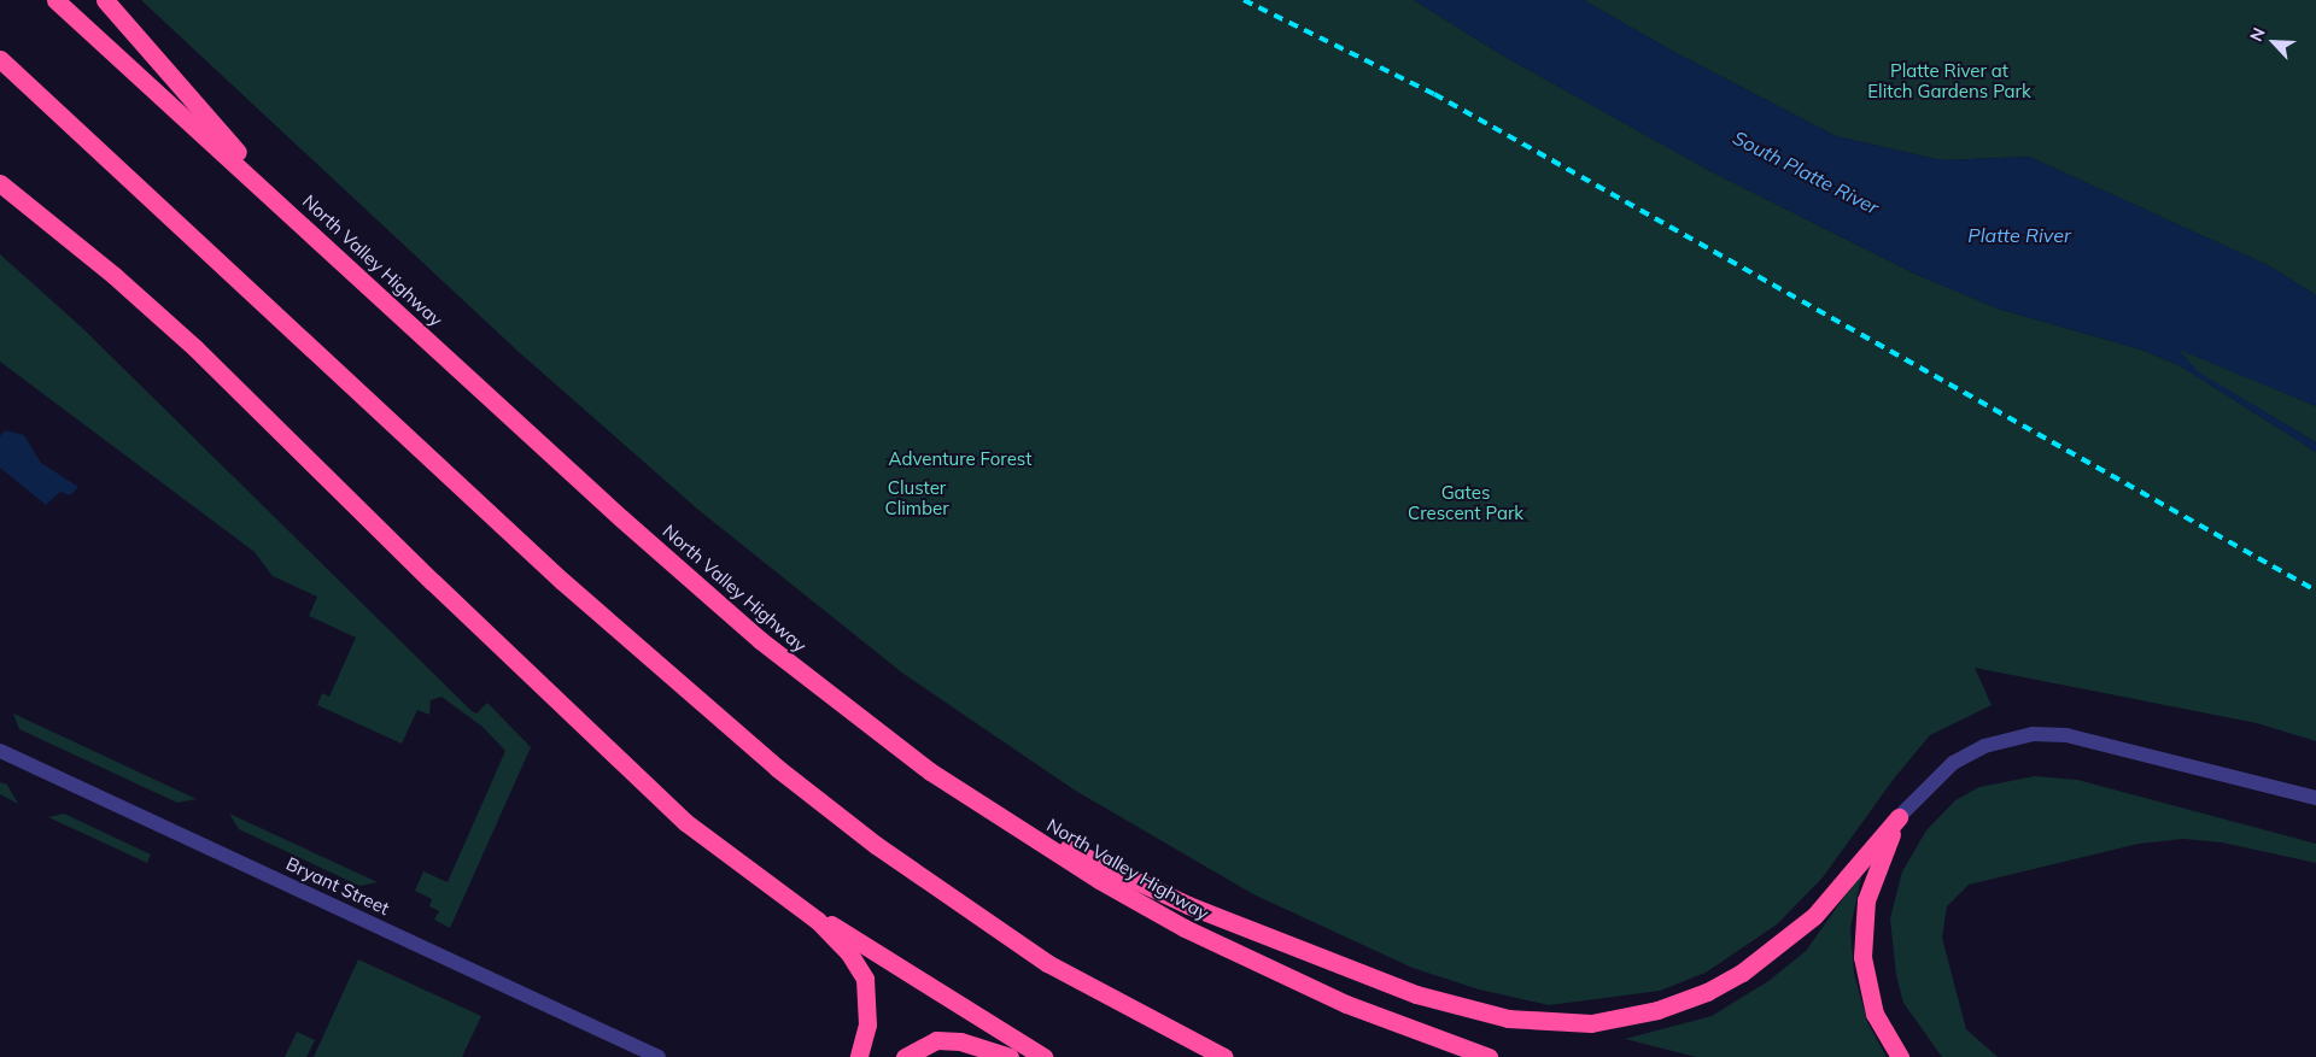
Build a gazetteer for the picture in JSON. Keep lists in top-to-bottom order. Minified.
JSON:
{"streets":{"highway":["North Valley Highway"],"street":["Bryant Street"]},"water":["South Platte River","Platte River"],"parks":["Platte River at Elitch Gardens Park","Adventure Forest","Cluster Climber","Gates Crescent Park"],"north":"top left"}
